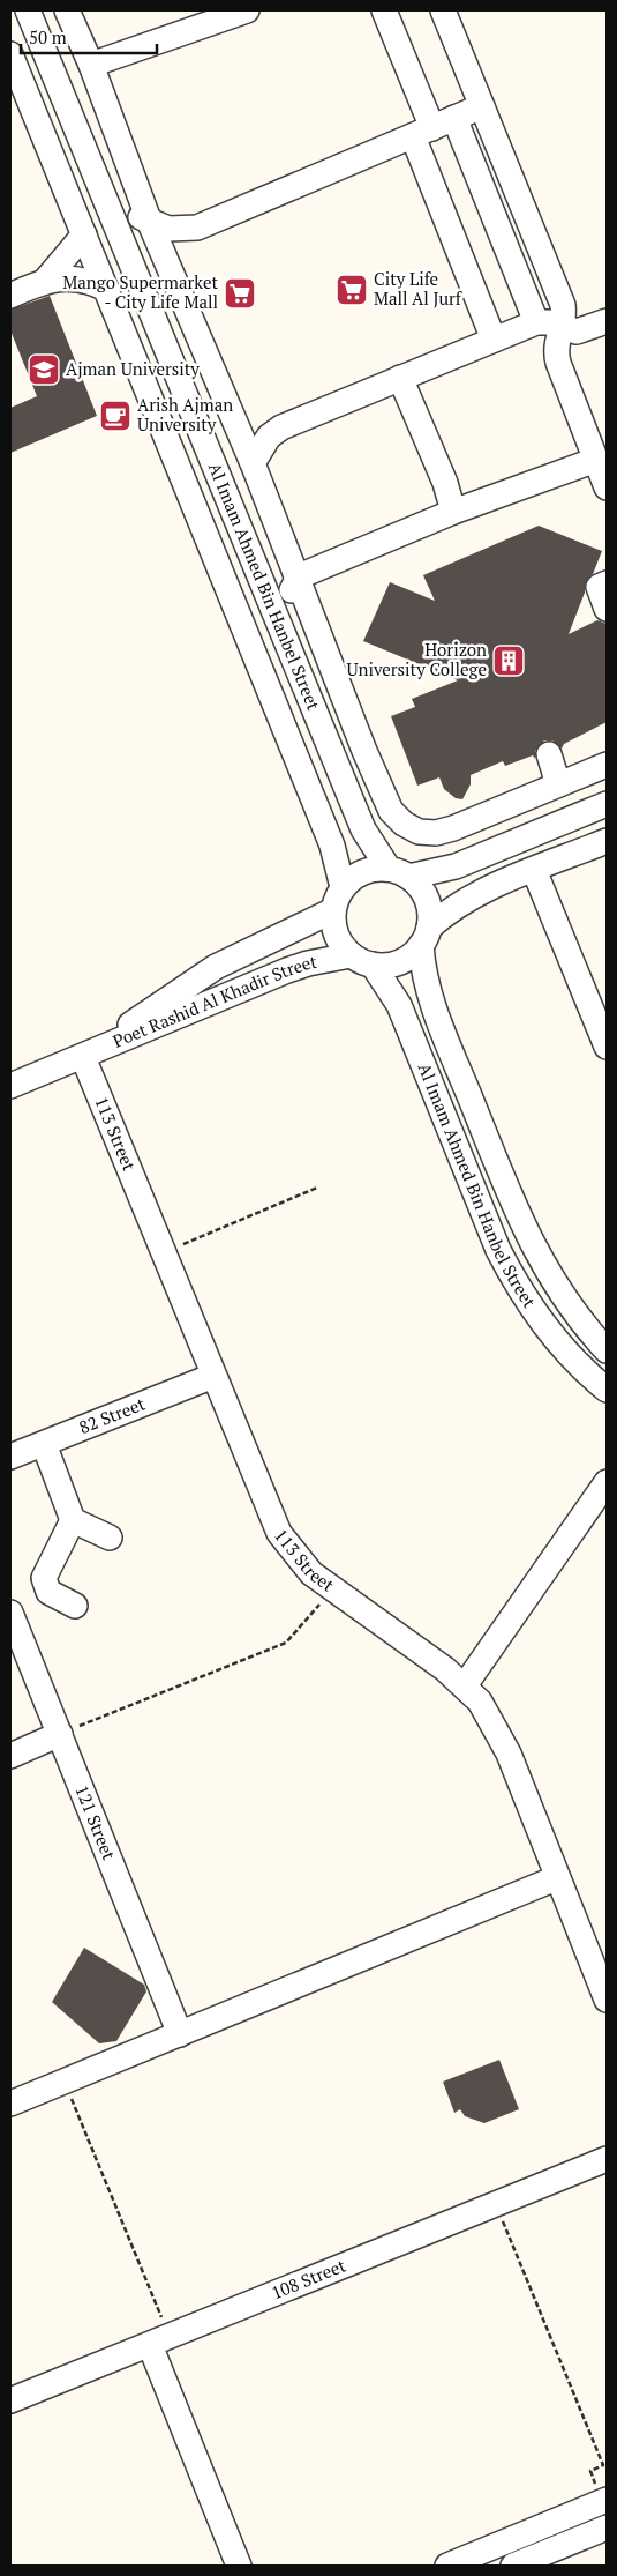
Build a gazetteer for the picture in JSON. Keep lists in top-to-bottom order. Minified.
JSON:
{"streets":{"street":["Al Imam Ahmed Bin Hanbel Street","Poet Rashid Al Khadir Street","113 Street","82 Street","121 Street","108 Street"]},"crossings":[["Al Imam Ahmed Bin Hanbel Street","Poet Rashid Al Khadir Street"],["Poet Rashid Al Khadir Street","113 Street"],["113 Street","82 Street"]],"places":{"supermarket":["City Life Mall Al Jurf","Mango Supermarket - City Life Mall"],"school or university":["Ajman University"],"cafe":["Arish Ajman University"],"building":["Horizon University College"]},"scale_bar":"50 m"}
